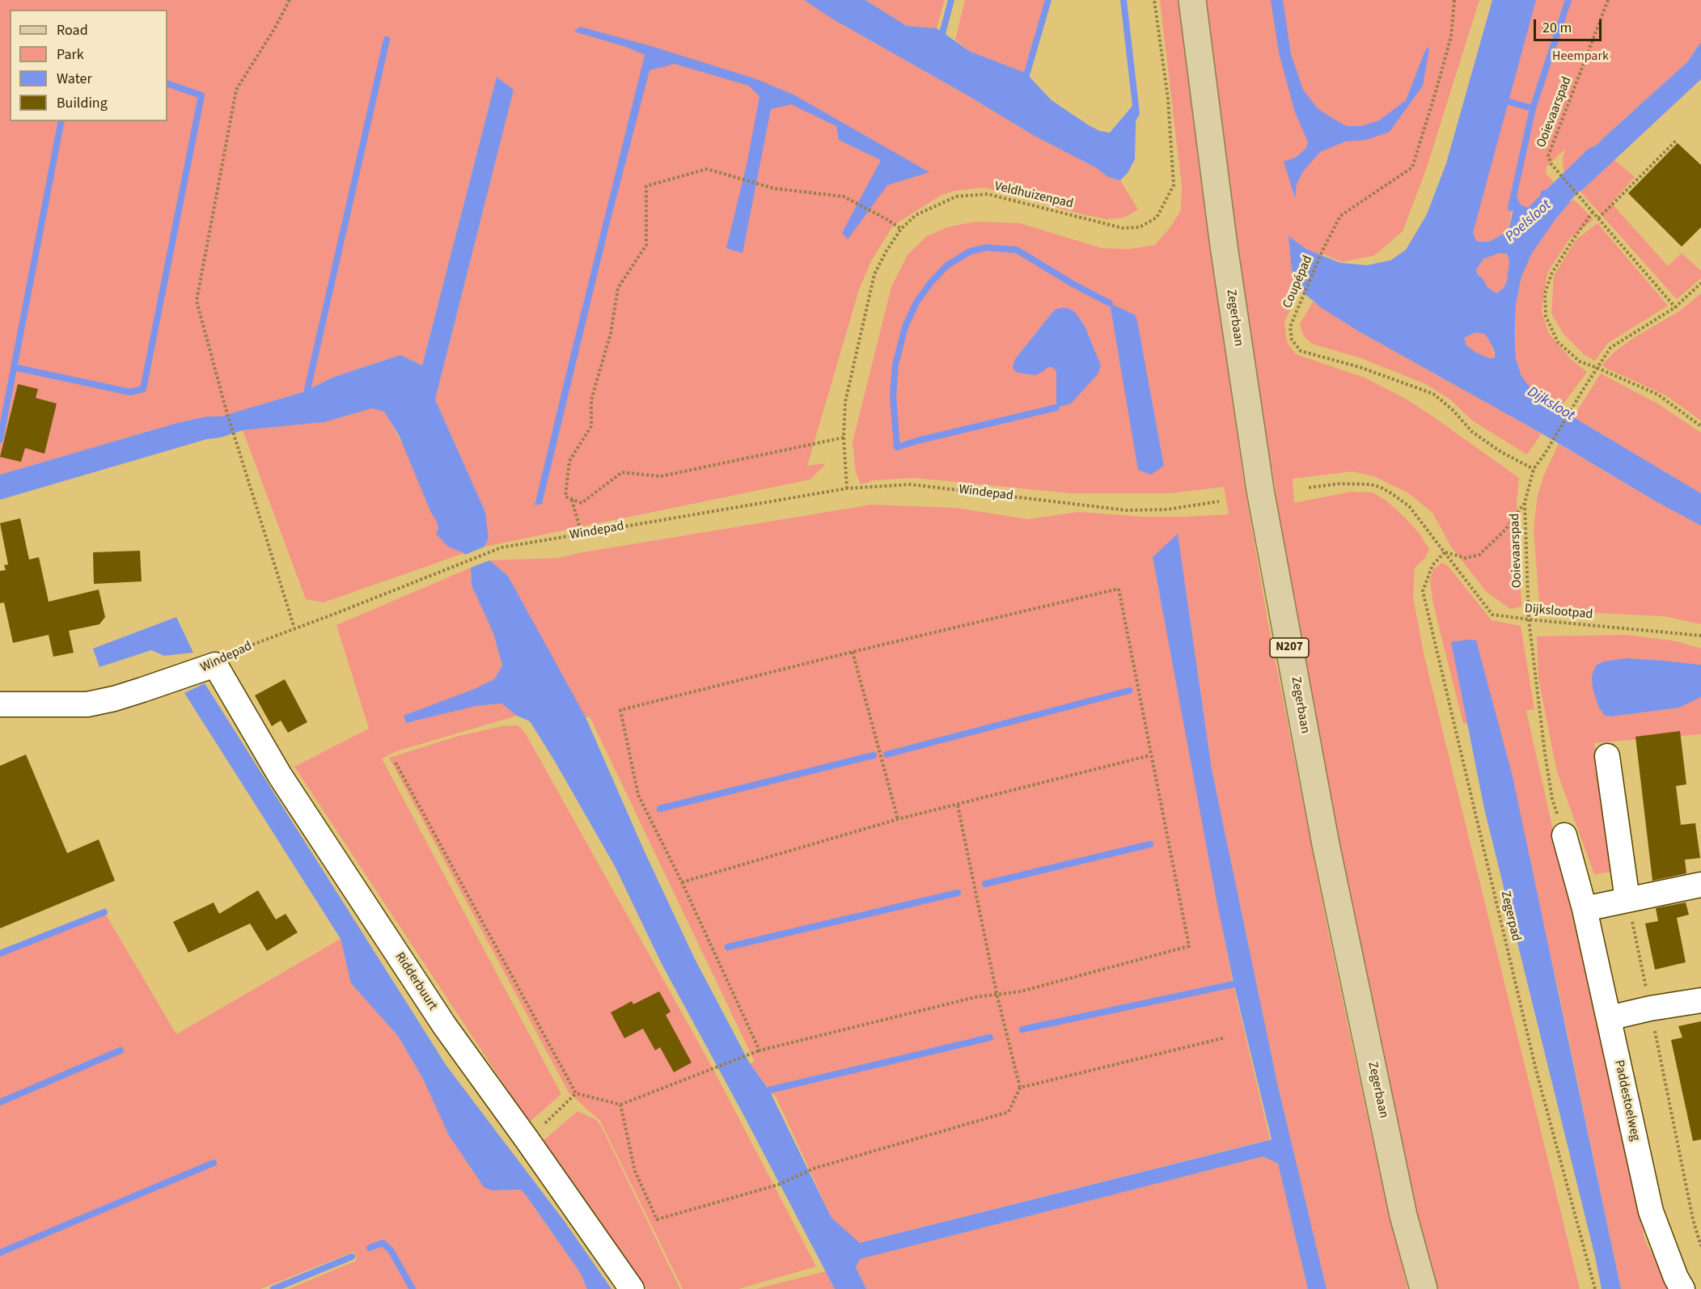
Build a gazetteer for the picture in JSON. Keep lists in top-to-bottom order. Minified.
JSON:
{"streets":{"main road":["Zegerbaan","N207"],"street":["Windepad","Ridderbuurt","Paddestoelweg"],"path":["Ooievaarspad","Veldhuizenpad","Coupépad","Dijkslootpad","Zegerpad"]},"crossings":[["Ooievaarspad","Coupépad"],["Ooievaarspad","Dijkslootpad"],["Ooievaarspad","Paddestoelweg"],["Veldhuizenpad","Windepad"],["Windepad","Ridderbuurt"],["Dijkslootpad","Zegerpad"]],"water":["Poelsloot","Dijksloot"],"parks":["Heempark"],"legend":["Road","Park","Water","Building"],"scale_bar":"20 m"}
